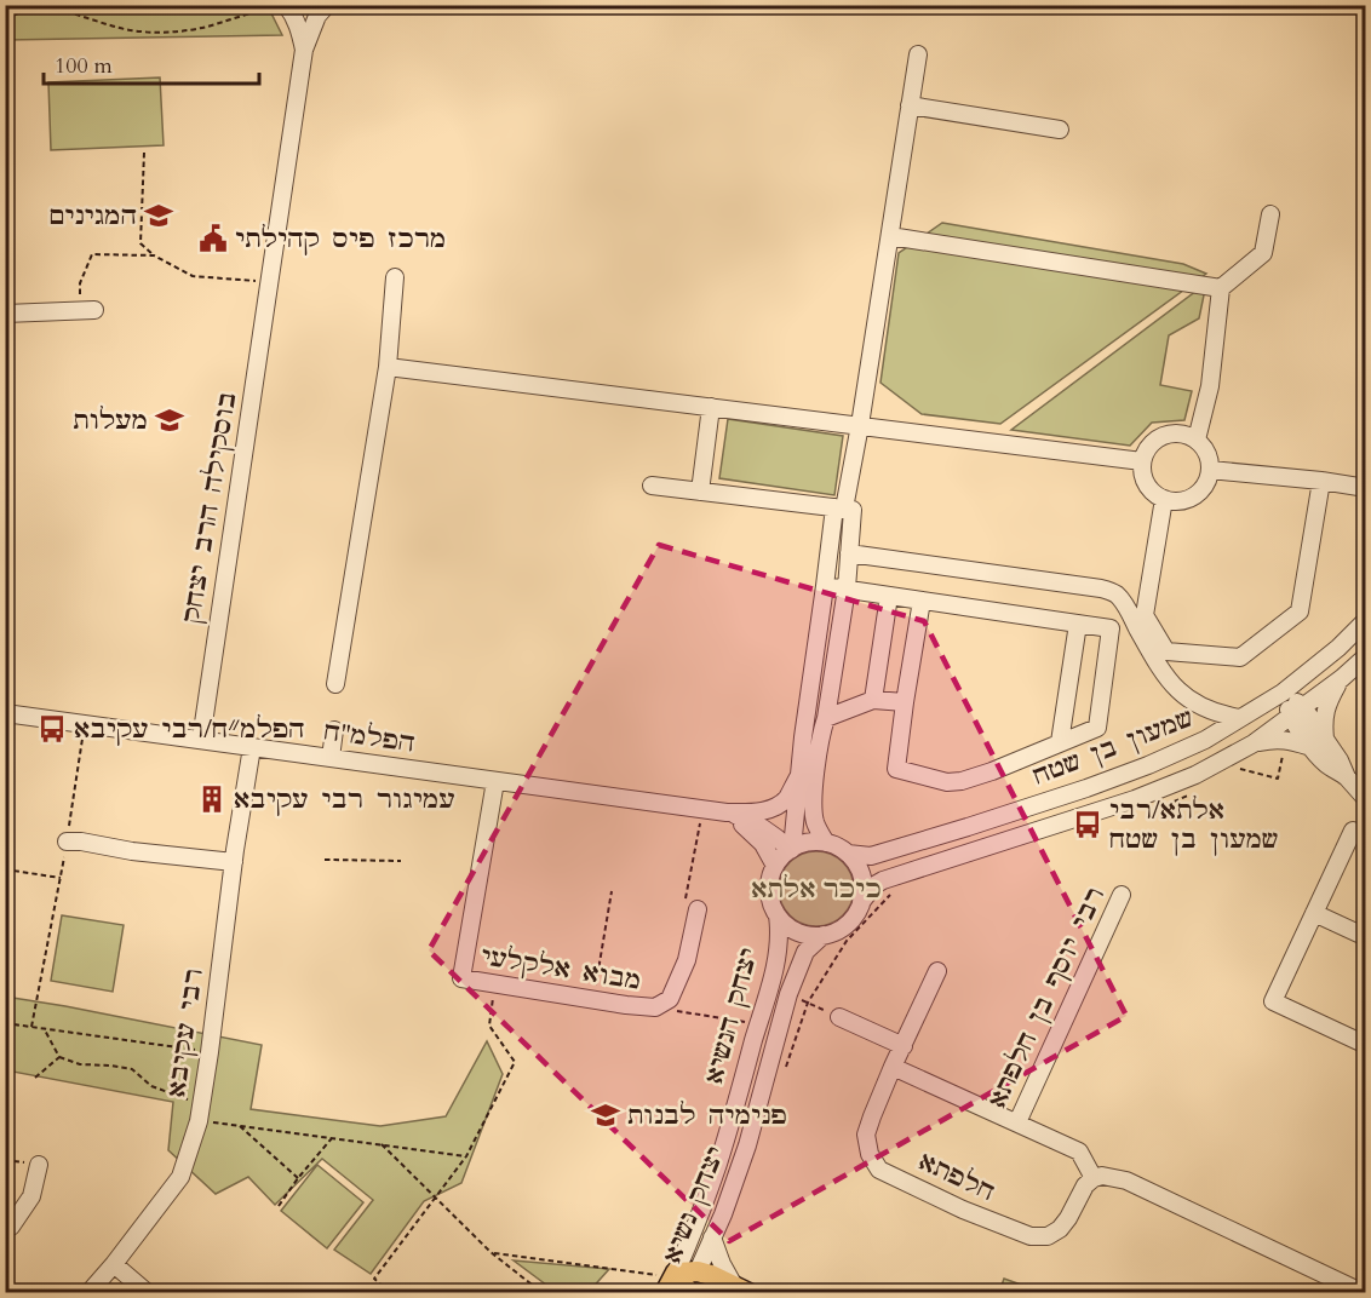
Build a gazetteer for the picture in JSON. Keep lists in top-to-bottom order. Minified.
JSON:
{"streets":{"main road":["יצחק נשיא"],"street":["בוסקילה הרב יצחק","הפלמ\"ח","שמעון בן שטח","מבוא אלקלעי","רבי יוסף בן חלפתא","יצחק הנשיא","רבי עקיבא","חלפתא"]},"crossings":[["בוסקילה הרב יצחק","הפלמ\"ח"],["הפלמ\"ח","מבוא אלקלעי"],["הפלמ\"ח","רבי עקיבא"],["שמעון בן שטח","יצחק הנשיא"],["שמעון בן שטח","יצחק נשיא"],["רבי יוסף בן חלפתא","חלפתא"],["יצחק הנשיא","יצחק נשיא"]],"parks":["כיכר אלתא"],"places":{"school or university":["המגינים","מעלות","פנימיה לבנות"],"public building":["מרכז פיס קהילתי"],"bus stop":["הפלמ״ח/רבי עקיבא","אלתא/רבי שמעון בן שטח"],"building":["עמיגור רבי עקיבא"]},"scale_bar":"100 m"}
